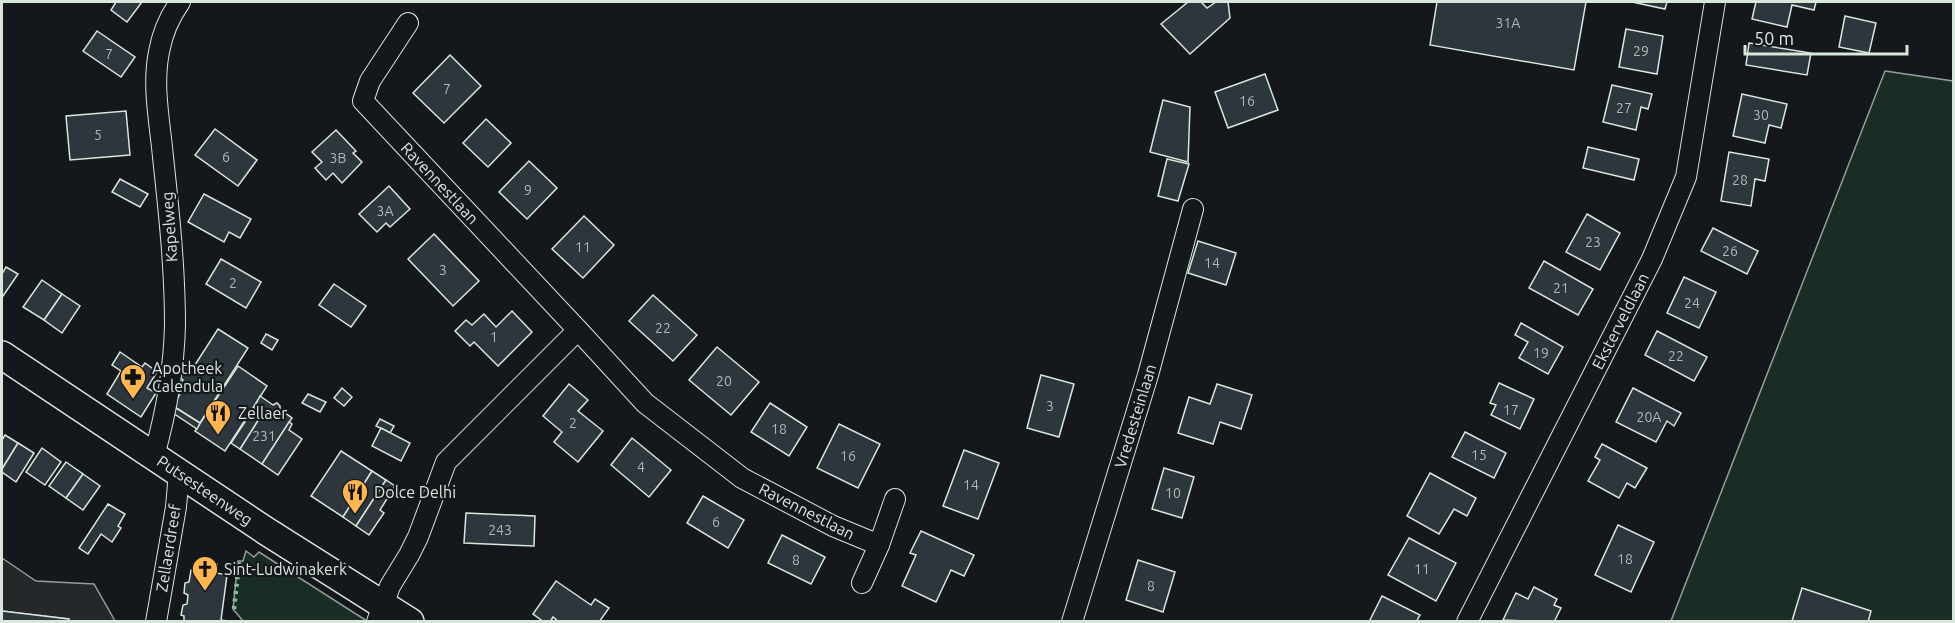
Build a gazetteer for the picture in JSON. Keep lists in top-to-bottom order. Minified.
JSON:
{"streets":{"main road":["Putsesteenweg"],"street":["Ravennestlaan","Kapelweg","Eksterveldlaan","Vredesteinlaan","Zellaerdreef"]},"crossings":[["Kapelweg","Putsesteenweg"],["Putsesteenweg","Zellaerdreef"]],"places":{"pharmacy":["Apotheek Calendula"],"restaurant":["Zellaer","Dolce Delhi"],"church":["Sint-Ludwinakerk"]},"house_numbers":["31A","29","7","7","16","27","30","5","6","3B","28","9","3A","23","11","26","14","3","2","21","24","22","1","19","22","20","3","17","20A","2","18","231","15","16","4","14","10","6","243","18","8","11","8"],"scale_bar":"50 m"}
